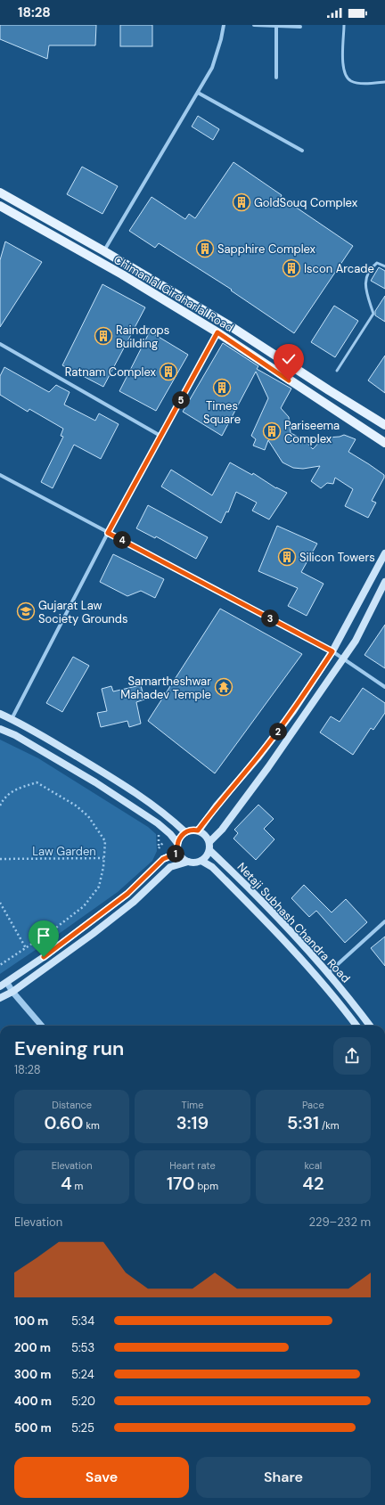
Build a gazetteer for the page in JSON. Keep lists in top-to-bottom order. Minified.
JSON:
{"streets":{"main road":["Chimanlal Girdharlal Road","Netaji Subhash Chandra Road"]},"parks":["Law Garden"],"places":{"building":["GoldSouq Complex","Sapphire Complex","Iscon Arcade","Raindrops Building","Ratnam Complex","Times Square","Pariseema Complex","Silicon Towers"],"school or university":["Gujarat Law Society Grounds"],"temple":["Samartheshwar Mahadev Temple"]},"page":{"status":"18:28","pins":["5","4","3","2","1"],"heading":["Evening run","18:28"],"stats":[["Distance","0.60 km"],["Time","3:19"],["Pace","5:31 /km"],["Elevation","4 m"],["Heart rate","170 bpm"],["kcal","42"]],"chart":["Elevation","229–232 m"],"list":[{"name":"100 m","note":"5:34"},{"name":"200 m","note":"5:53"},{"name":"300 m","note":"5:24"},{"name":"400 m","note":"5:20"},{"name":"500 m","note":"5:25"}],"buttons":["Save","Share"]}}
